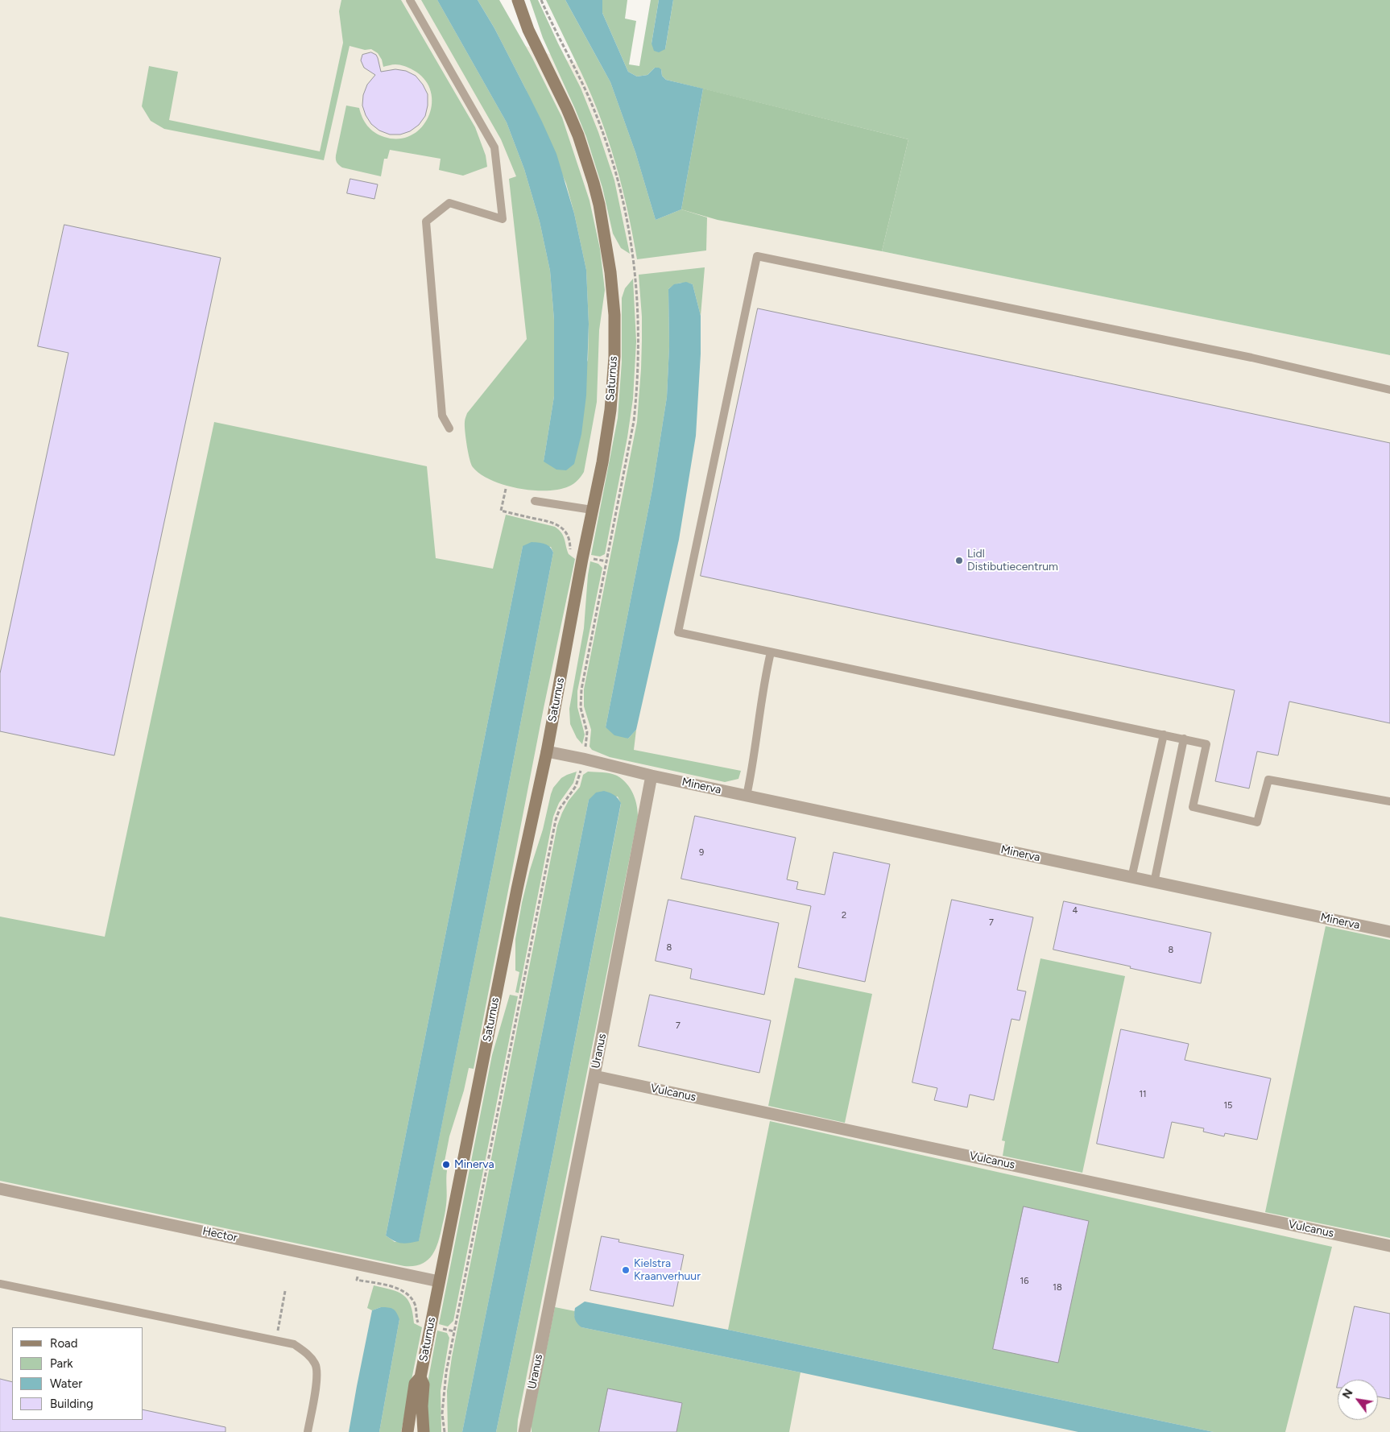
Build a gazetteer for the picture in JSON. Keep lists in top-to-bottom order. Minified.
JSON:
{"streets":{"main road":["Saturnus"],"street":["Minerva","Uranus","Vulcanus","Hector"]},"crossings":[["Saturnus","Hector"],["Minerva","Uranus"],["Uranus","Vulcanus"]],"places":["Lidl Distibutiecentrum","Minerva","Kielstra Kraanverhuur"],"house_numbers":["9","4","2","7","8","8","7","11","15","16","18"],"legend":["Road","Park","Water","Building"],"north":"top left"}
